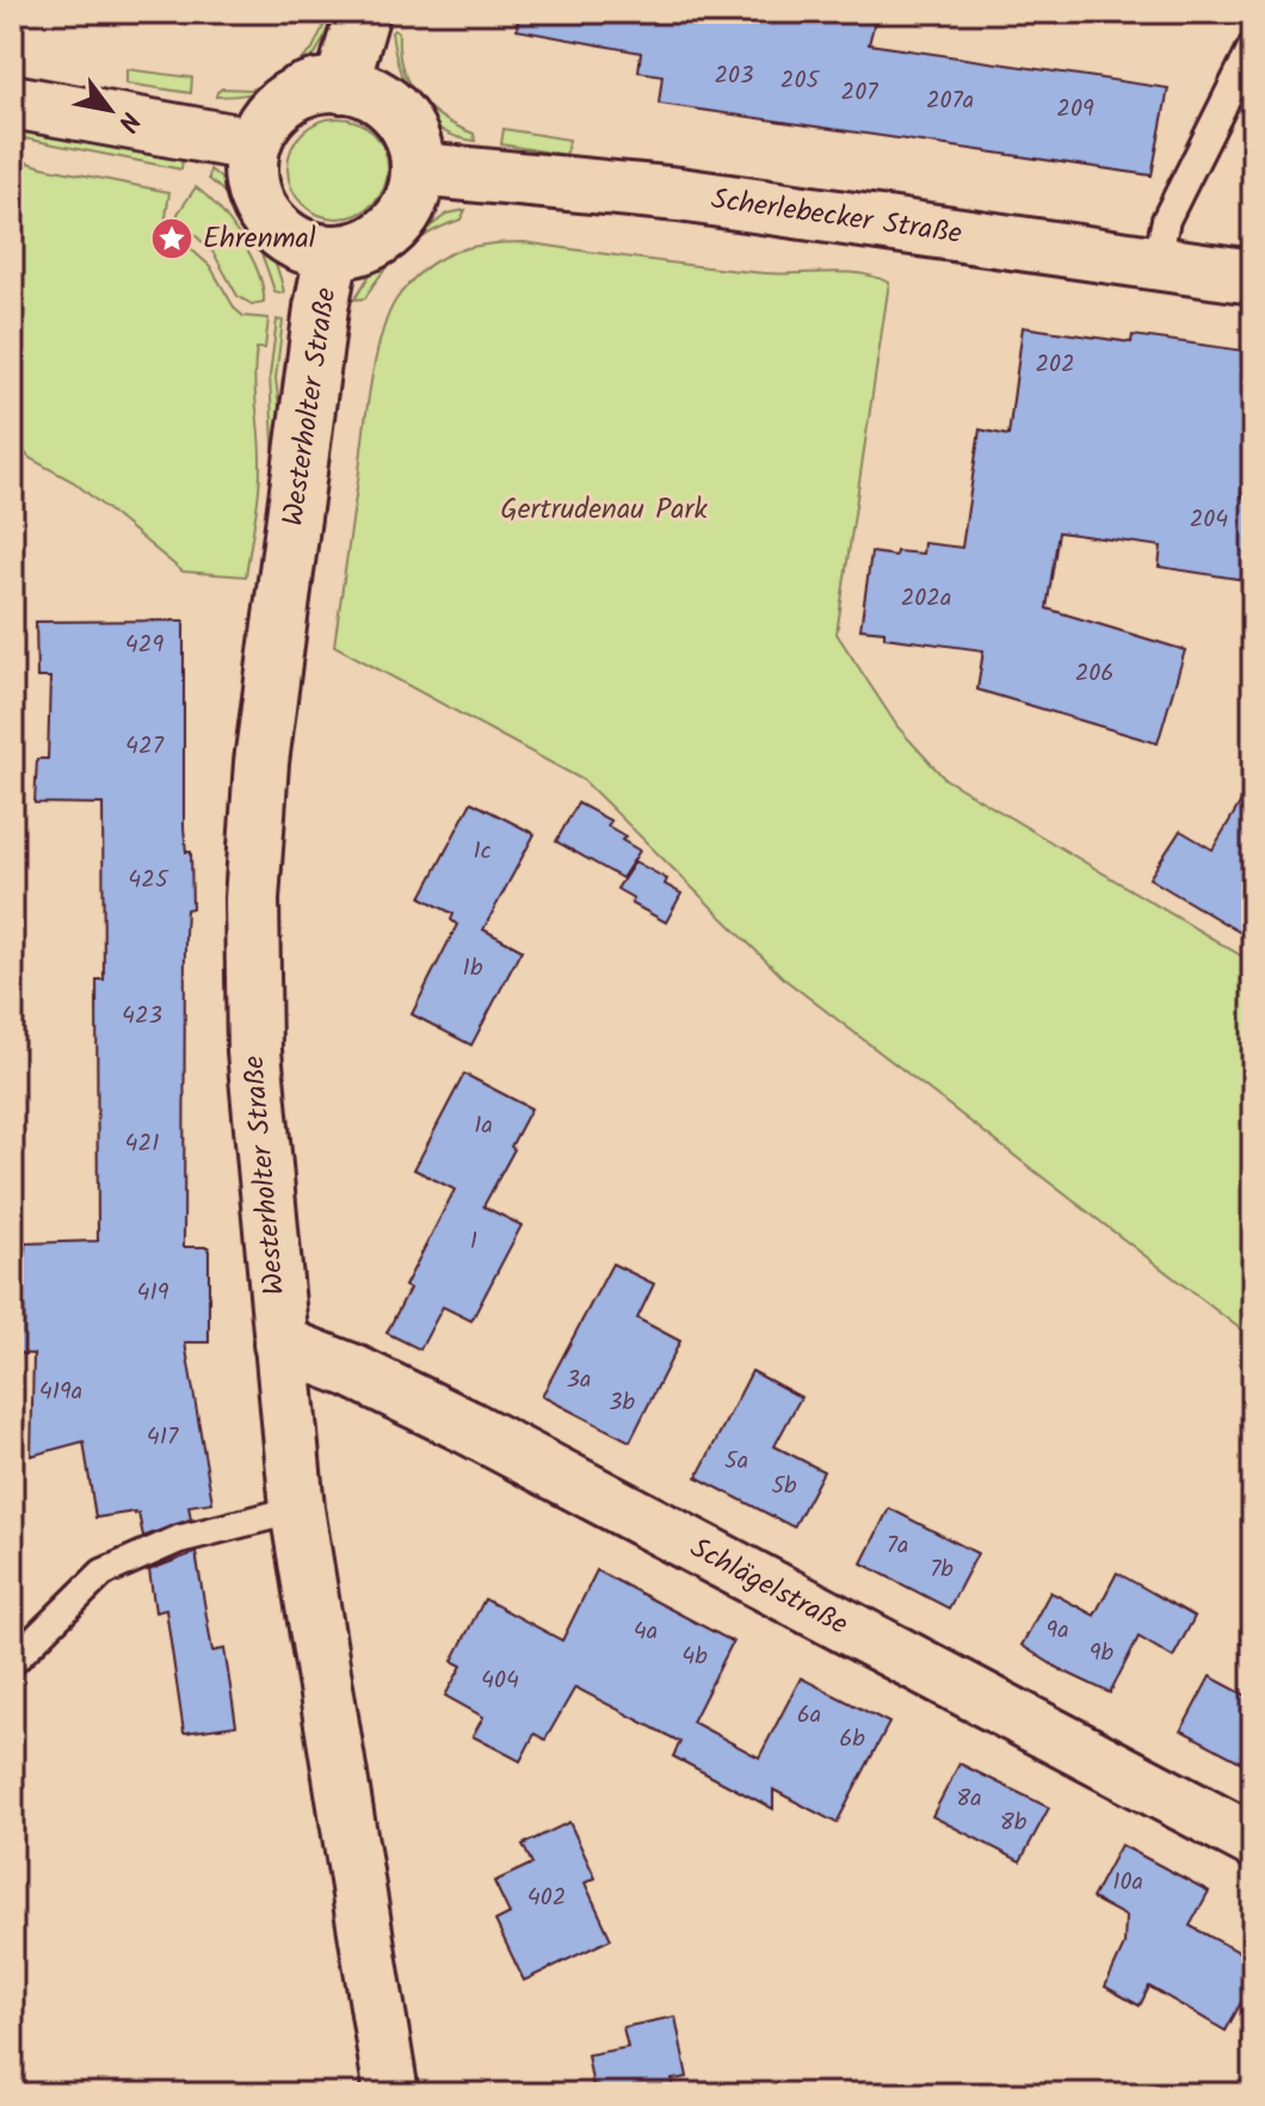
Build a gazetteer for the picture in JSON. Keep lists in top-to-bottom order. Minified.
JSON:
{"streets":{"street":["Scherlebecker Straße","Westerholter Straße","Schlägelstraße"]},"crossings":[["Scherlebecker Straße","Westerholter Straße"],["Westerholter Straße","Schlägelstraße"]],"parks":["Gertrudenau Park"],"places":{"place":["Ehrenmal"]},"house_numbers":["203","205","207","207a","209","202","204","202a","429","206","427","1c","425","1b","423","1a","421","1","419","3a","419a","3b","417","5a","5b","7a","7b","9a","4a","9b","4b","404","6a","6b","8a","8b","10a","402"],"north":"bottom right"}
